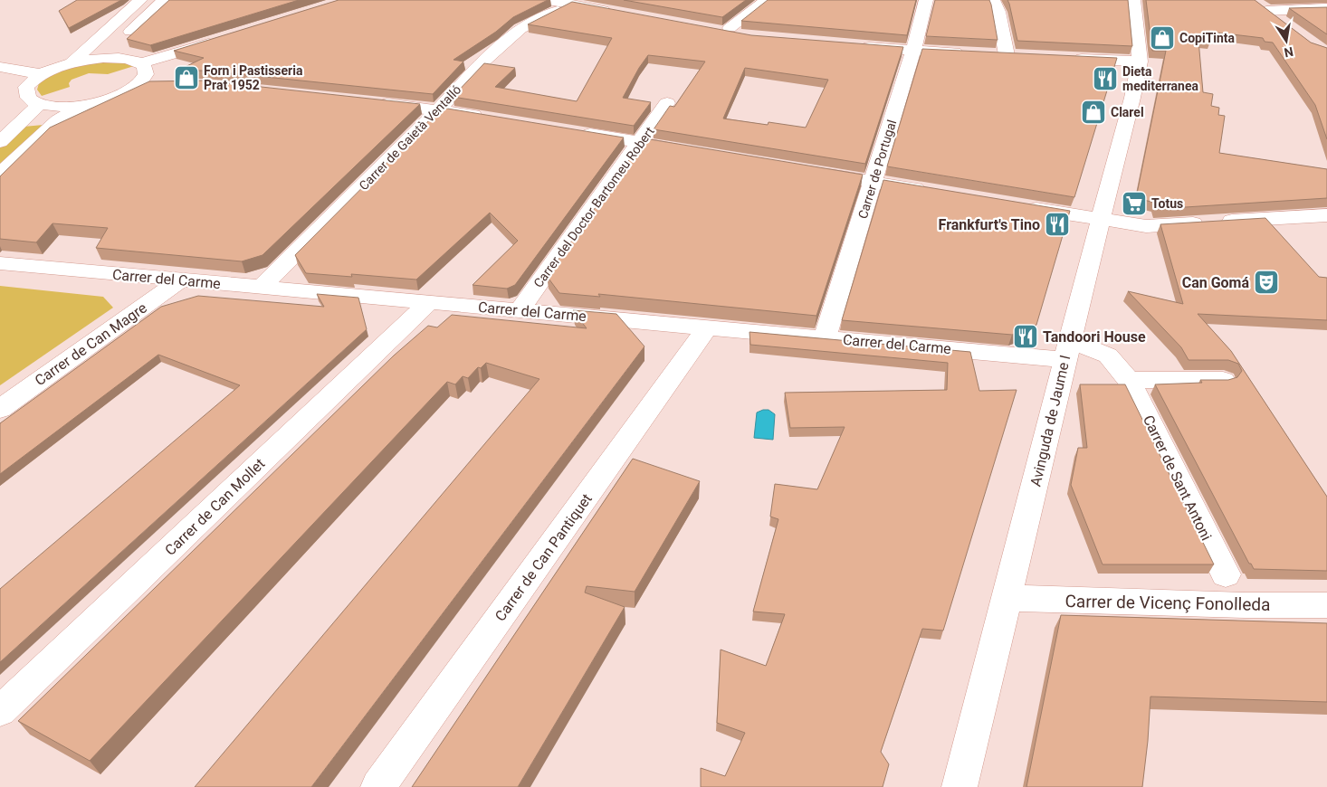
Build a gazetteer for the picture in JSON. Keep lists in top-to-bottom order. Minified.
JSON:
{"streets":{"street":["Carrer de Gaietà Ventalló","Carrer de Portugal","Carrer del Doctor Bartomeu Robert","Carrer del Carme","Carrer de Can Magre","Avinguda de Jaume I","Carrer de Sant Antoni","Carrer de Can Mollet","Carrer de Can Pantiquet","Carrer de Vicenç Fonolleda"]},"crossings":[["Carrer de Gaietà Ventalló","Carrer del Carme"],["Carrer de Portugal","Carrer del Carme"],["Carrer del Doctor Bartomeu Robert","Carrer del Carme"],["Carrer del Carme","Carrer de Can Magre"],["Carrer del Carme","Avinguda de Jaume I"],["Carrer del Carme","Carrer de Sant Antoni"],["Carrer del Carme","Carrer de Can Mollet"],["Carrer del Carme","Carrer de Can Pantiquet"],["Avinguda de Jaume I","Carrer de Sant Antoni"],["Avinguda de Jaume I","Carrer de Vicenç Fonolleda"]],"places":{"shop":["CopiTinta","Forn i Pastisseria Prat 1952","Clarel"],"restaurant":["Dieta mediterranea","Frankfurt's Tino","Tandoori House"],"supermarket":["Totus"],"theatre":["Can Gomá"]},"north":"bottom"}
